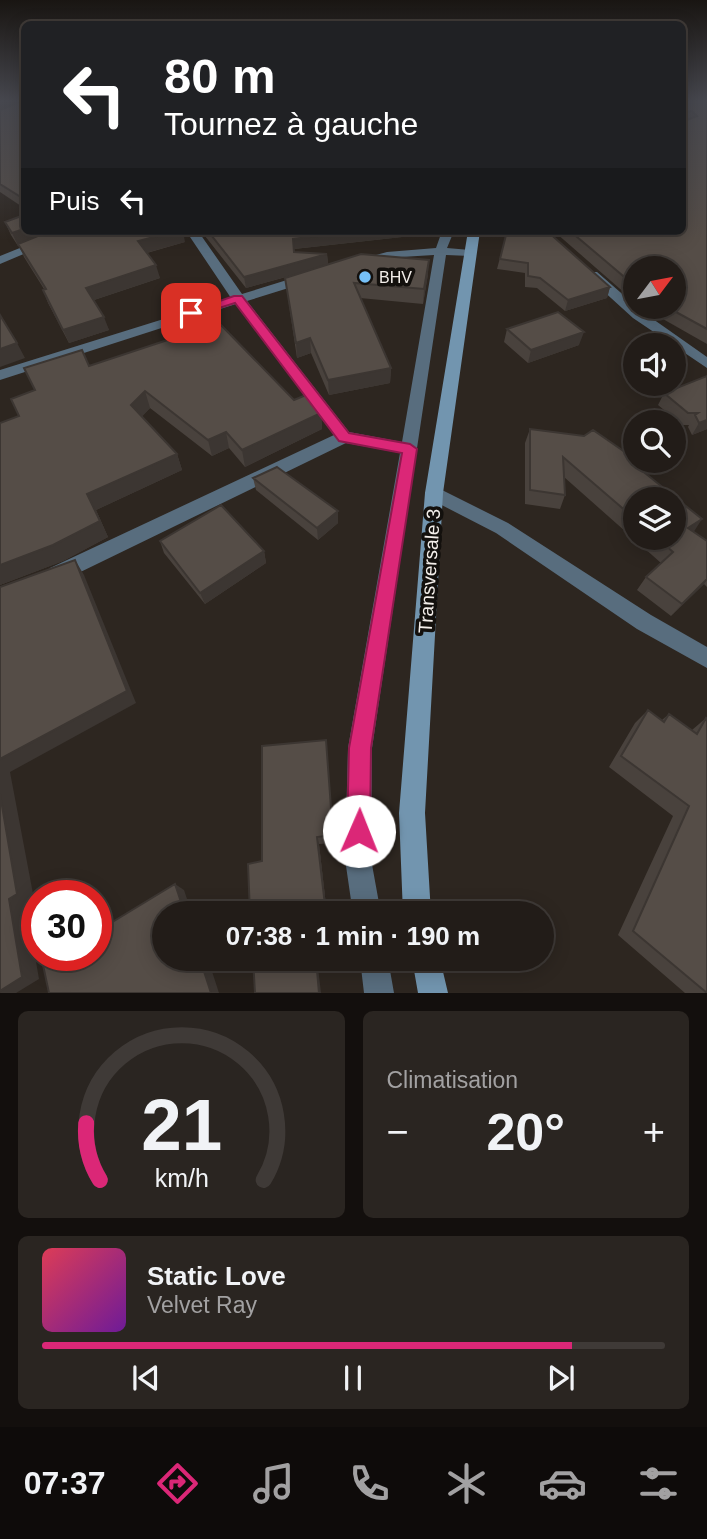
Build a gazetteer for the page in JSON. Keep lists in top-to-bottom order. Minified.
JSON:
{"streets":{"main road":["Transversale 3"]},"places":["BHV"],"north":"top right","page":{"turn":["80 m","Tournez à gauche"],"then":"Puis","limit":"30","trip":"07:38 · 1 min · 190 m","tile":"Climatisation","heat":["−","20°","+"],"song":["Static Love","Velvet Ray"],"tabs":"07:37","gauge":["21","km/h"]}}
